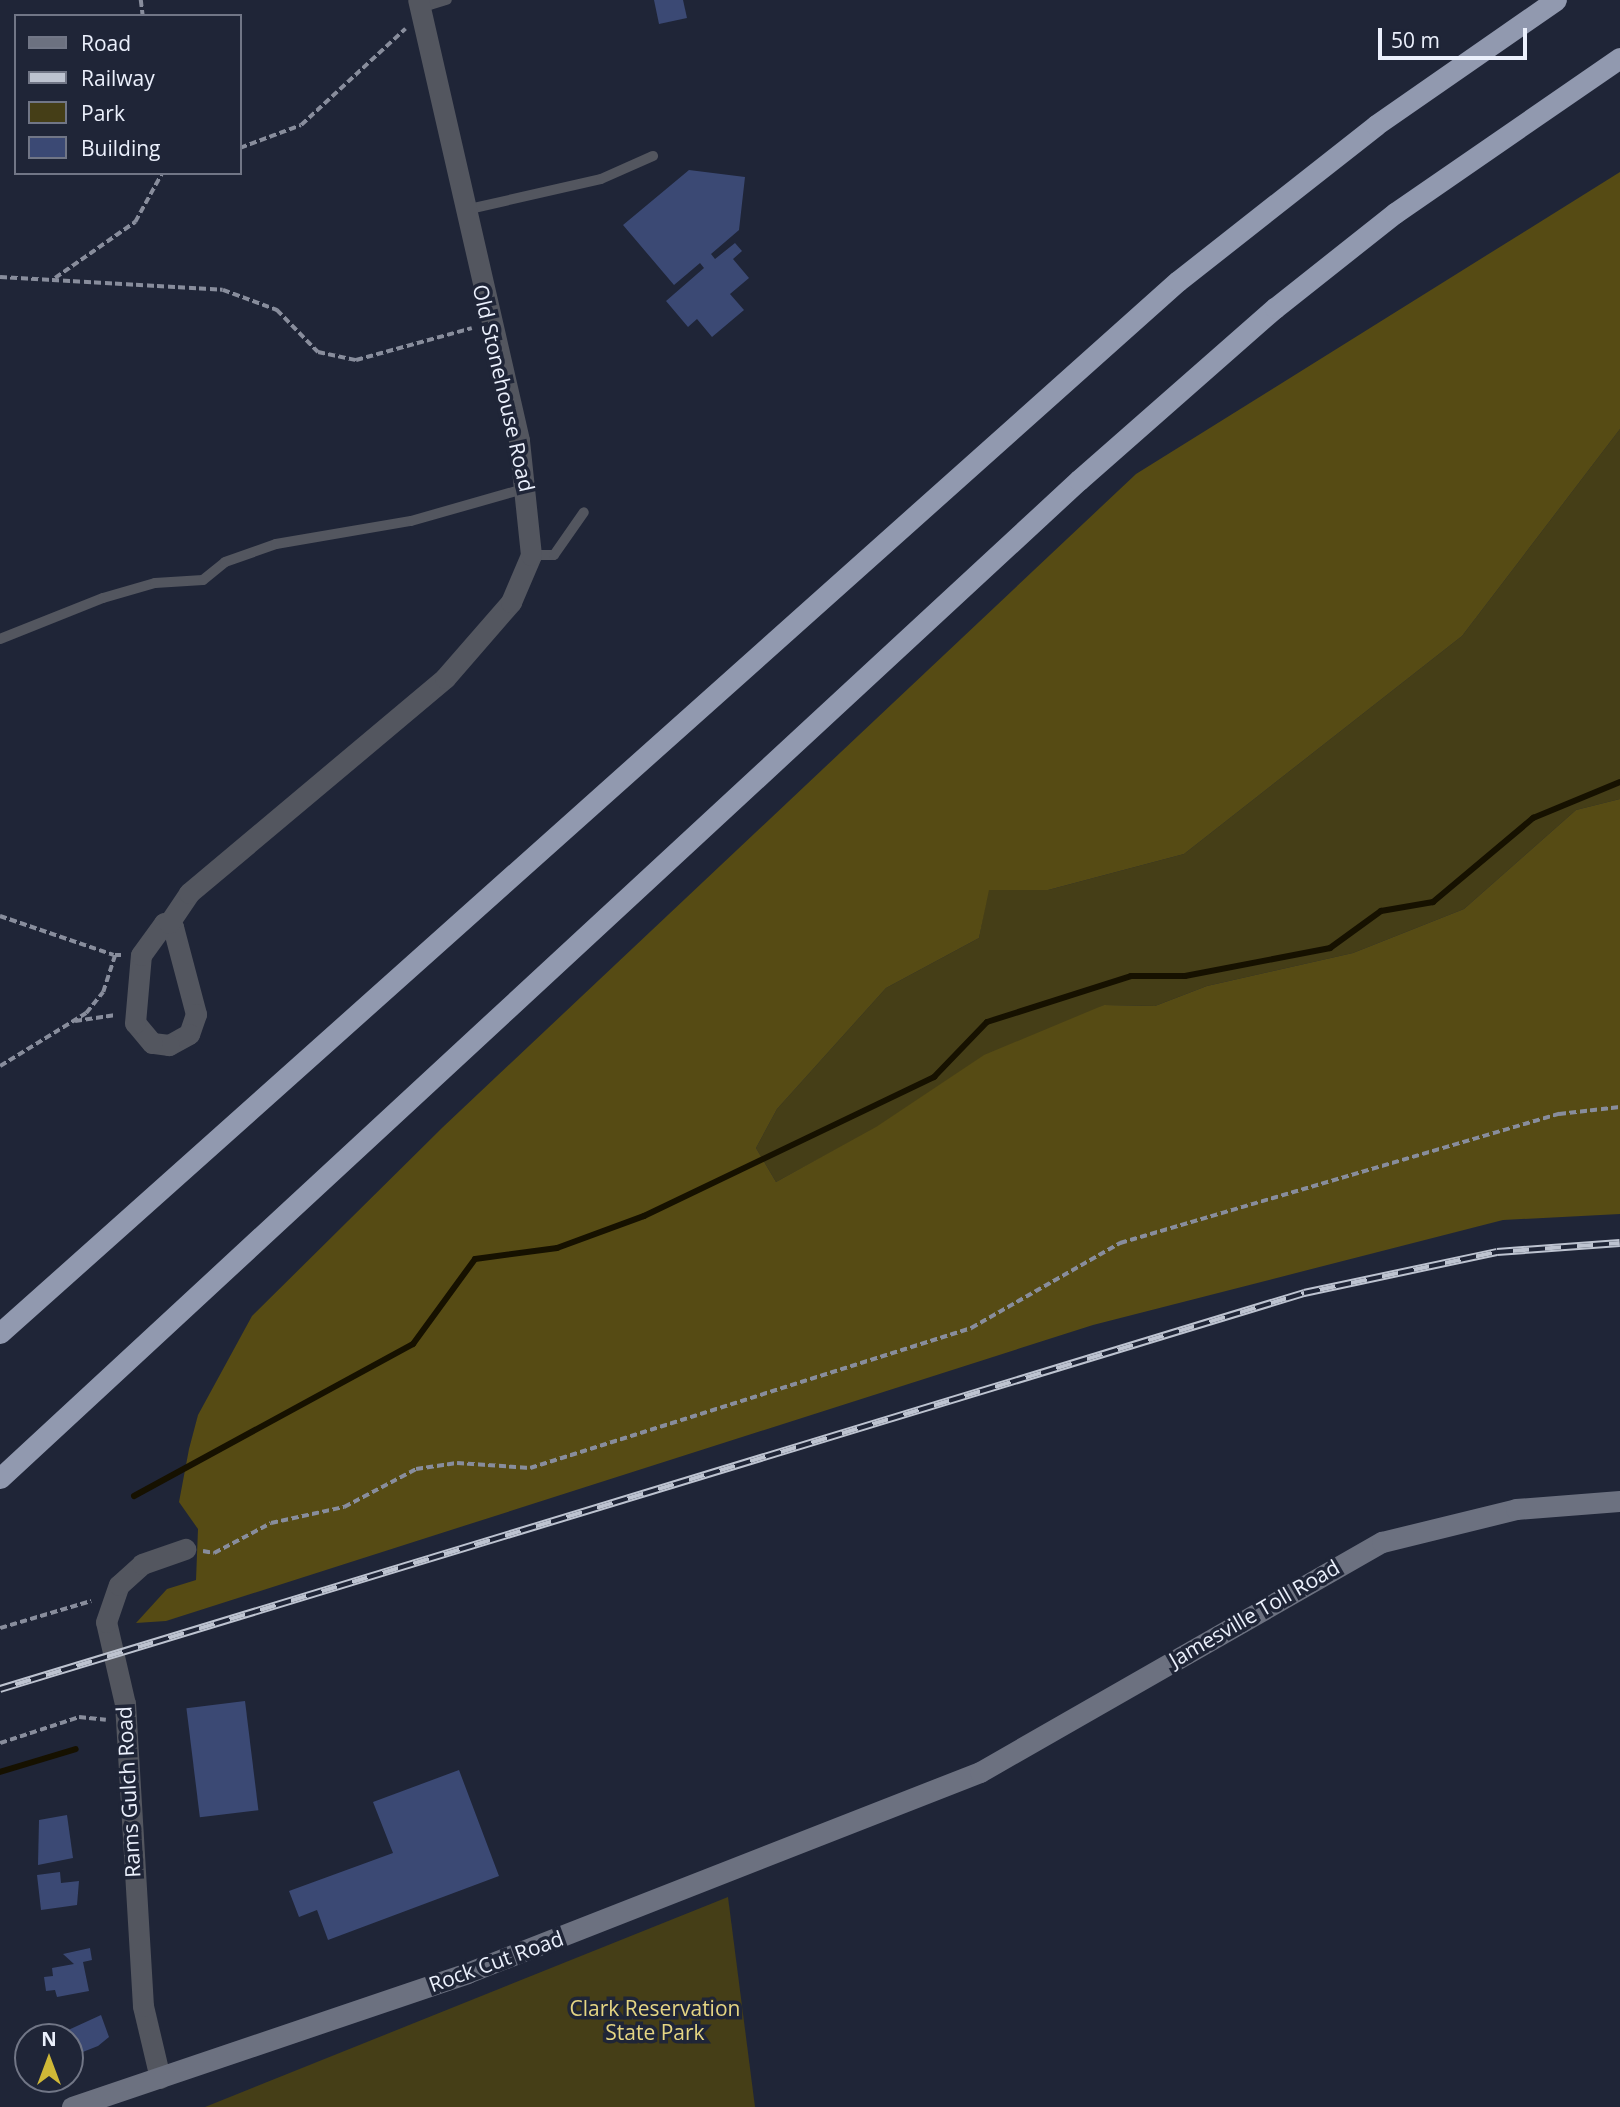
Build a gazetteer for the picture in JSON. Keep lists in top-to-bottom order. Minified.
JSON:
{"streets":{"street":["Old Stonehouse Road","Jamesville Toll Road","Rams Gulch Road","Rock Cut Road"]},"crossings":[["Jamesville Toll Road","Rock Cut Road"],["Rams Gulch Road","Rock Cut Road"]],"parks":["Clark Reservation State Park"],"legend":["Road","Railway","Park","Building"],"scale_bar":"50 m","north":"top"}
